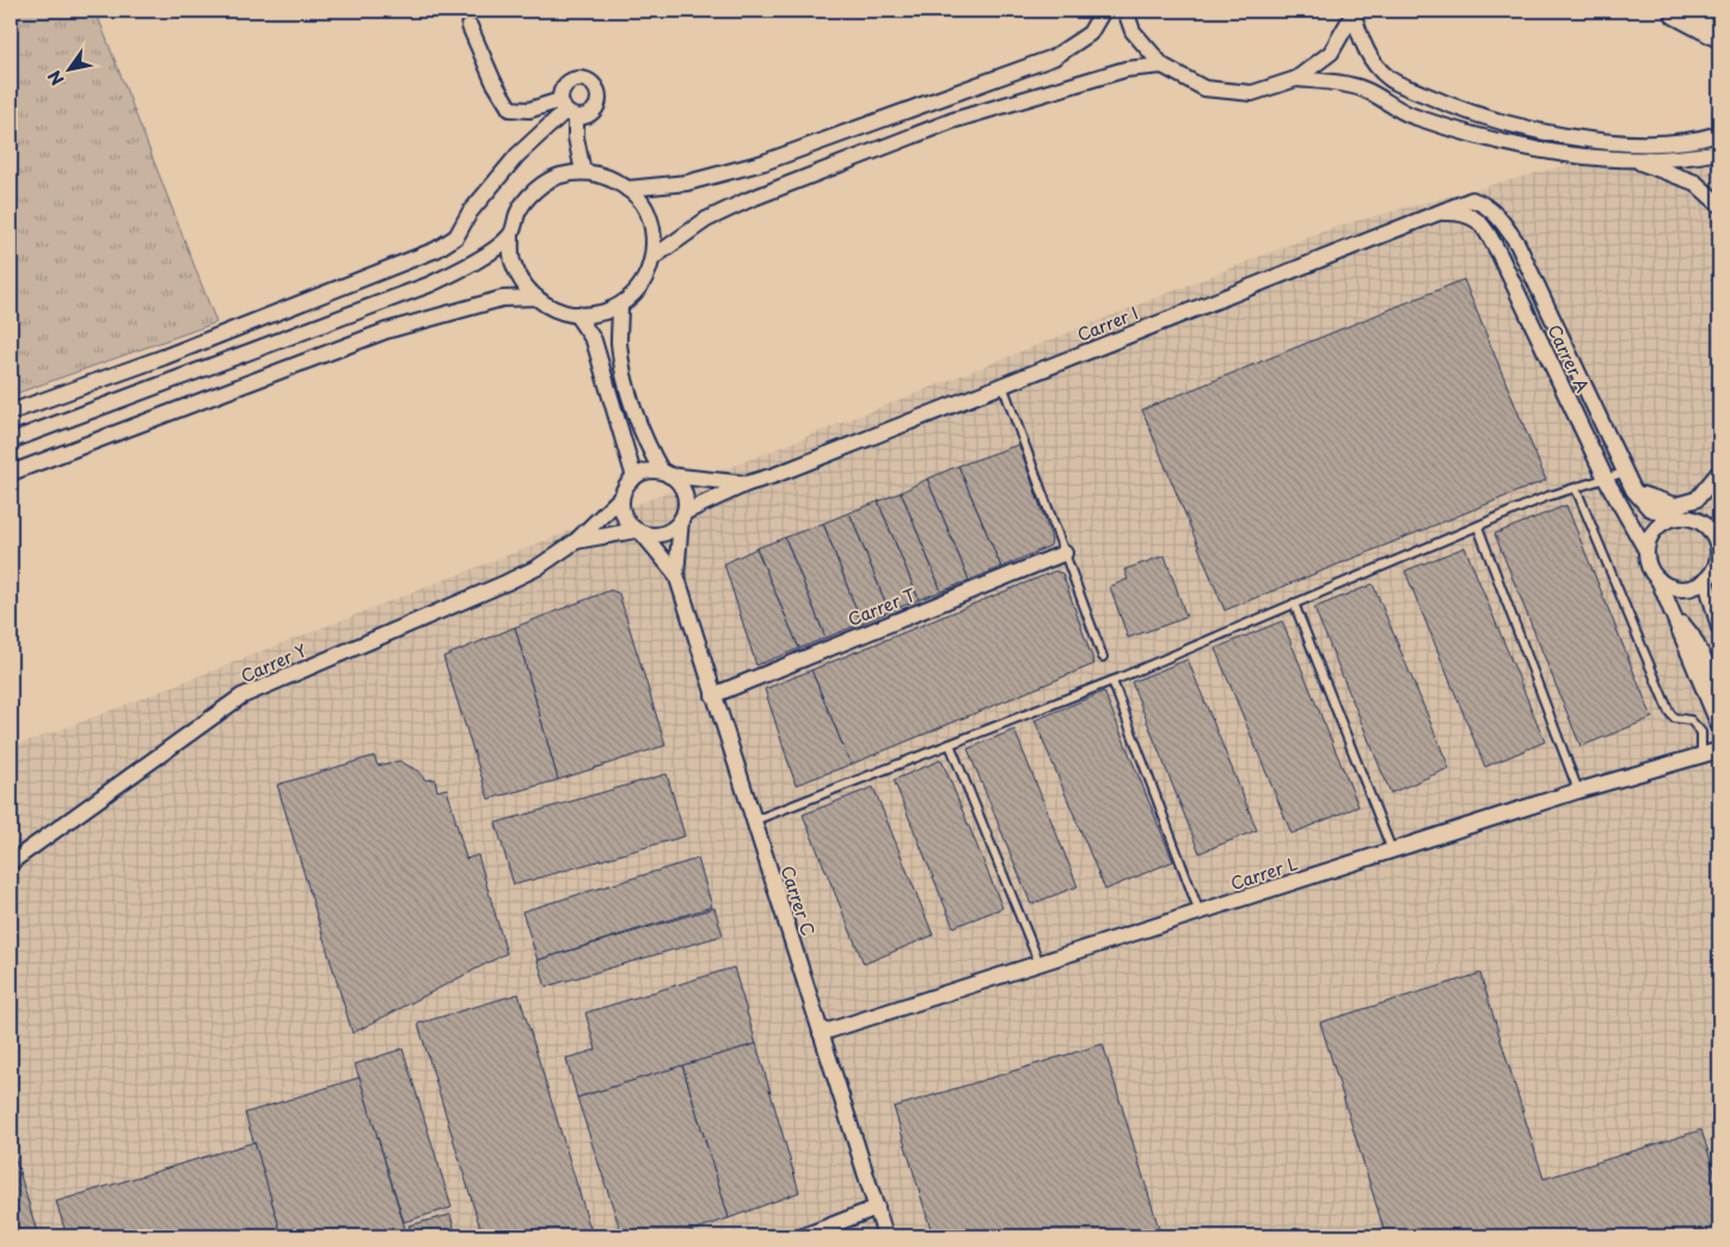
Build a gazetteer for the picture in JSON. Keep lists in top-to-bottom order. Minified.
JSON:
{"streets":{"street":["Carrer I","Carrer A","Carrer T","Carrer Y","Carrer L","Carrer C"]},"crossings":[["Carrer I","Carrer A"],["Carrer I","Carrer Y"],["Carrer I","Carrer C"],["Carrer T","Carrer C"],["Carrer Y","Carrer C"],["Carrer L","Carrer C"]],"north":"bottom left"}
